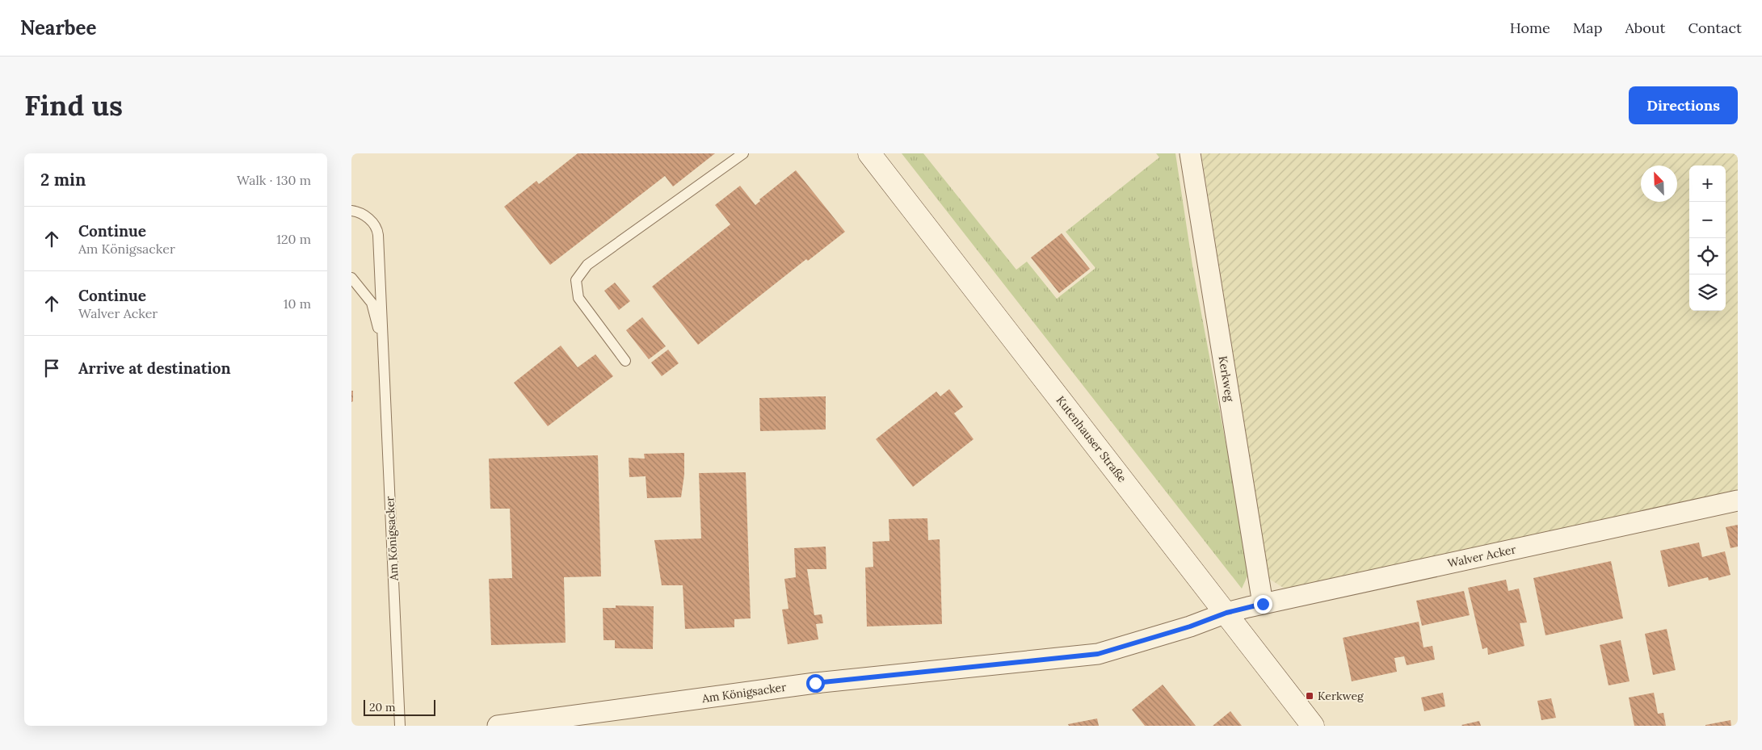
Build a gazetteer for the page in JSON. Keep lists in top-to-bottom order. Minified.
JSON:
{"streets":{"street":["Kerkweg","Kutenhauser Straße","Am Königsacker","Walver Acker"]},"crossings":[["Kerkweg","Walver Acker"],["Kutenhauser Straße","Am Königsacker"],["Kutenhauser Straße","Walver Acker"],["Am Königsacker","Walver Acker"]],"places":{"transit":["Kerkweg"]},"scale_bar":"20 m","north":"top left","page":{"header":"Nearbee","nav":["Home","Map","About","Contact"],"buttons":"Directions","title":"Find us","heading":["2 min","Walk · 130 m"],"map_buttons":["+","−"],"list":[["Continue","Am Königsacker","120 m"],["Continue","Walver Acker","10 m"],"Arrive at destination"],"scale":"20 m"}}
